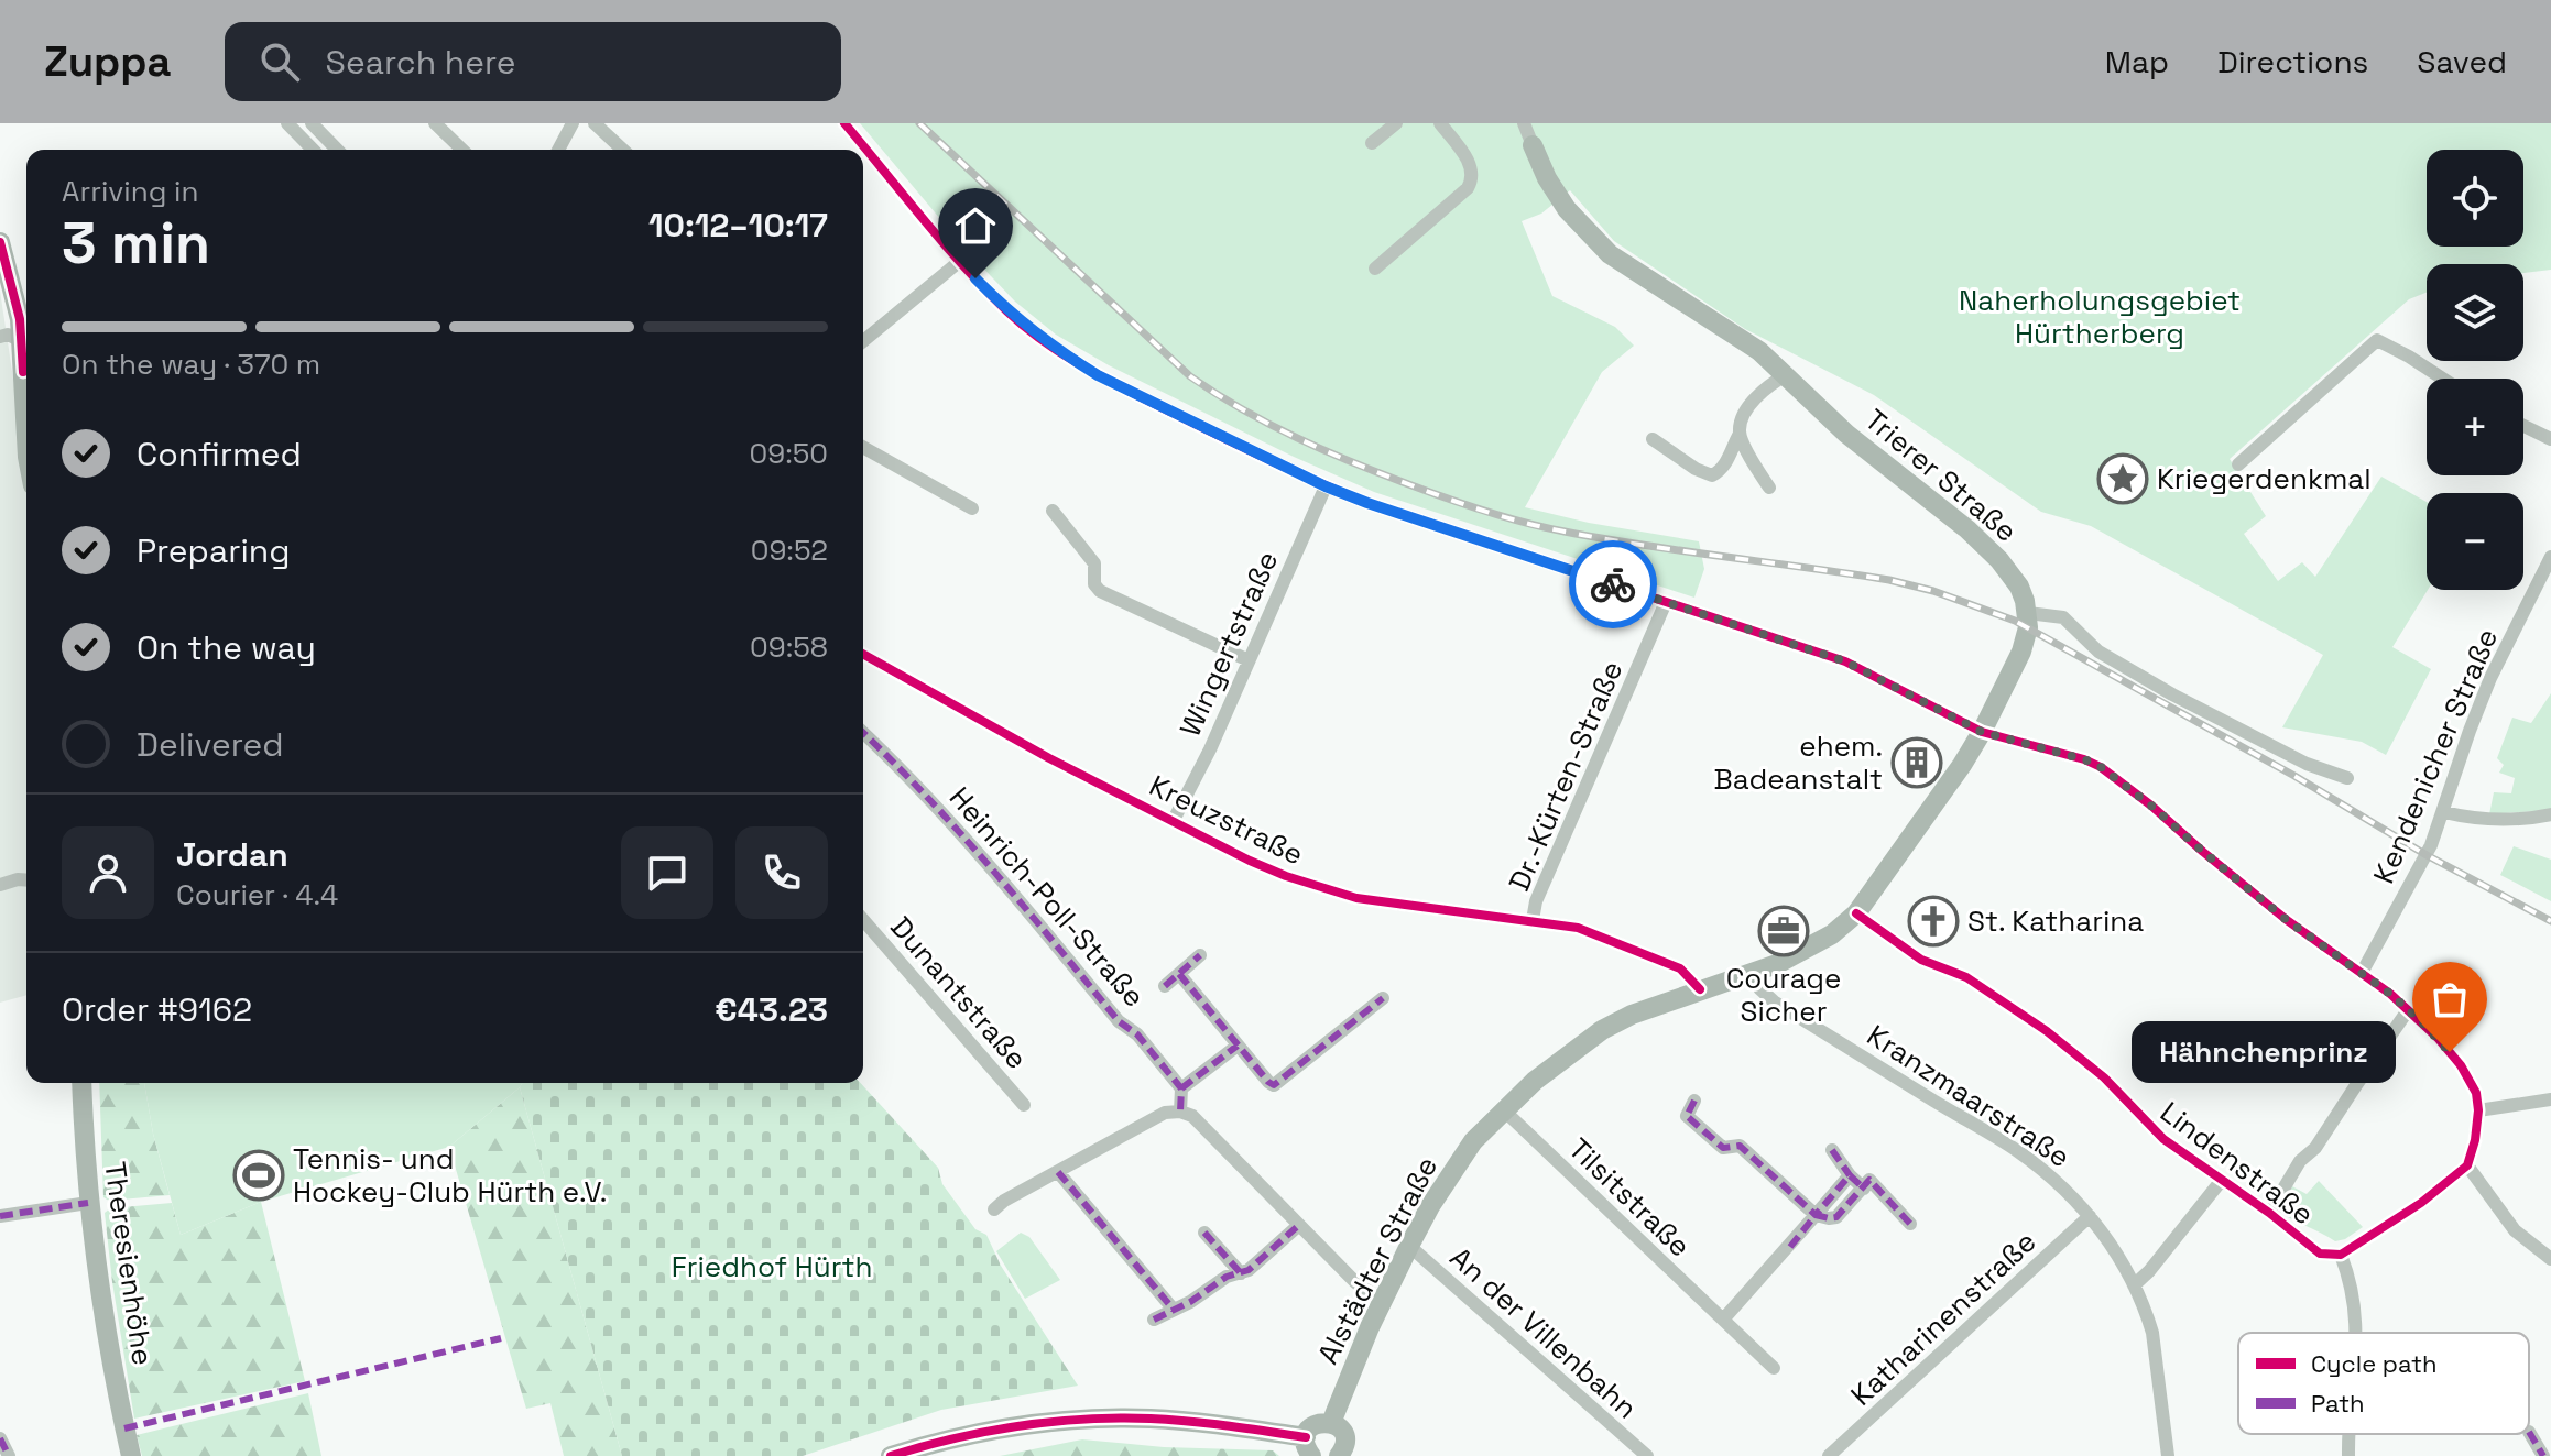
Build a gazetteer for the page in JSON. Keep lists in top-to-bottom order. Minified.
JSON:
{"streets":{"street":["Trierer Straße","Wingertstraße","Kendenicher Straße","Dr.-Kürten-Straße","Kreuzstraße","Heinrich-Poll-Straße","Dunantstraße","Kranzmaarstraße","Lindenstraße","Tilsitstraße","Alstädter Straße","Theresienhöhe","Katharinenstraße","An der Villenbahn"]},"crossings":[["Wingertstraße","Kreuzstraße"],["Dr.-Kürten-Straße","Kreuzstraße"],["Kreuzstraße","Alstädter Straße"],["Kranzmaarstraße","Alstädter Straße"],["Kranzmaarstraße","Katharinenstraße"],["Lindenstraße","Alstädter Straße"],["Tilsitstraße","Alstädter Straße"],["Alstädter Straße","An der Villenbahn"]],"parks":["Naherholungsgebiet Hürtherberg","Friedhof Hürth"],"places":{"place":["Kriegerdenkmal"],"building":["ehem. Badeanstalt"],"church":["St. Katharina"],"office":["Courage Sicher"],"other":["Hähnchenprinz"],"sports":["Tennis- und Hockey-Club Hürth e.V."]},"legend":["Cycle path","Path"],"page":{"header":"Zuppa","search":"Search here","nav":["Map","Directions","Saved"],"map_buttons":["+","−"],"heading":["3 min","Arriving in","10:12–10:17"],"panel":["Jordan","Courier · 4.4","Order #9162","€43.23"],"bar":"On the way · 370 m","list":[["Confirmed","09:50"],["Preparing","09:52"],["On the way","09:58"],"Delivered"],"bubble":"Hähnchenprinz"}}
